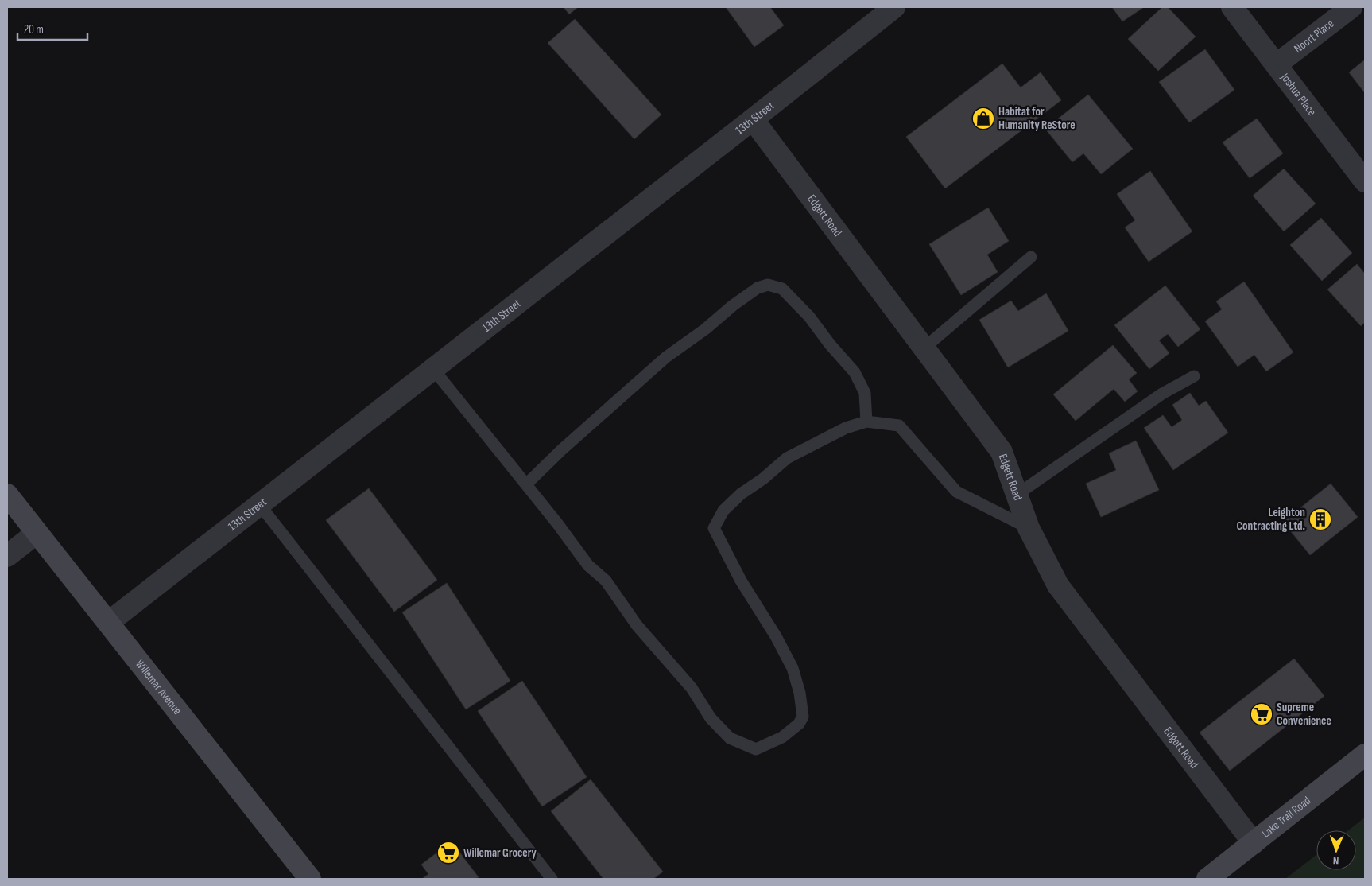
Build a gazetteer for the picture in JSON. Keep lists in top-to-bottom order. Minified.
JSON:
{"streets":{"street":["Noort Place","Joshua Place","13th Street","Edgett Road","Willemar Avenue","Lake Trail Road"]},"crossings":[["Noort Place","Joshua Place"],["13th Street","Edgett Road"],["13th Street","Willemar Avenue"],["Edgett Road","Lake Trail Road"]],"places":{"shop":["Habitat for Humanity ReStore"],"building":["Leighton Contracting Ltd."],"supermarket":["Supreme Convenience","Willemar Grocery"]},"scale_bar":"20 m","north":"bottom"}
